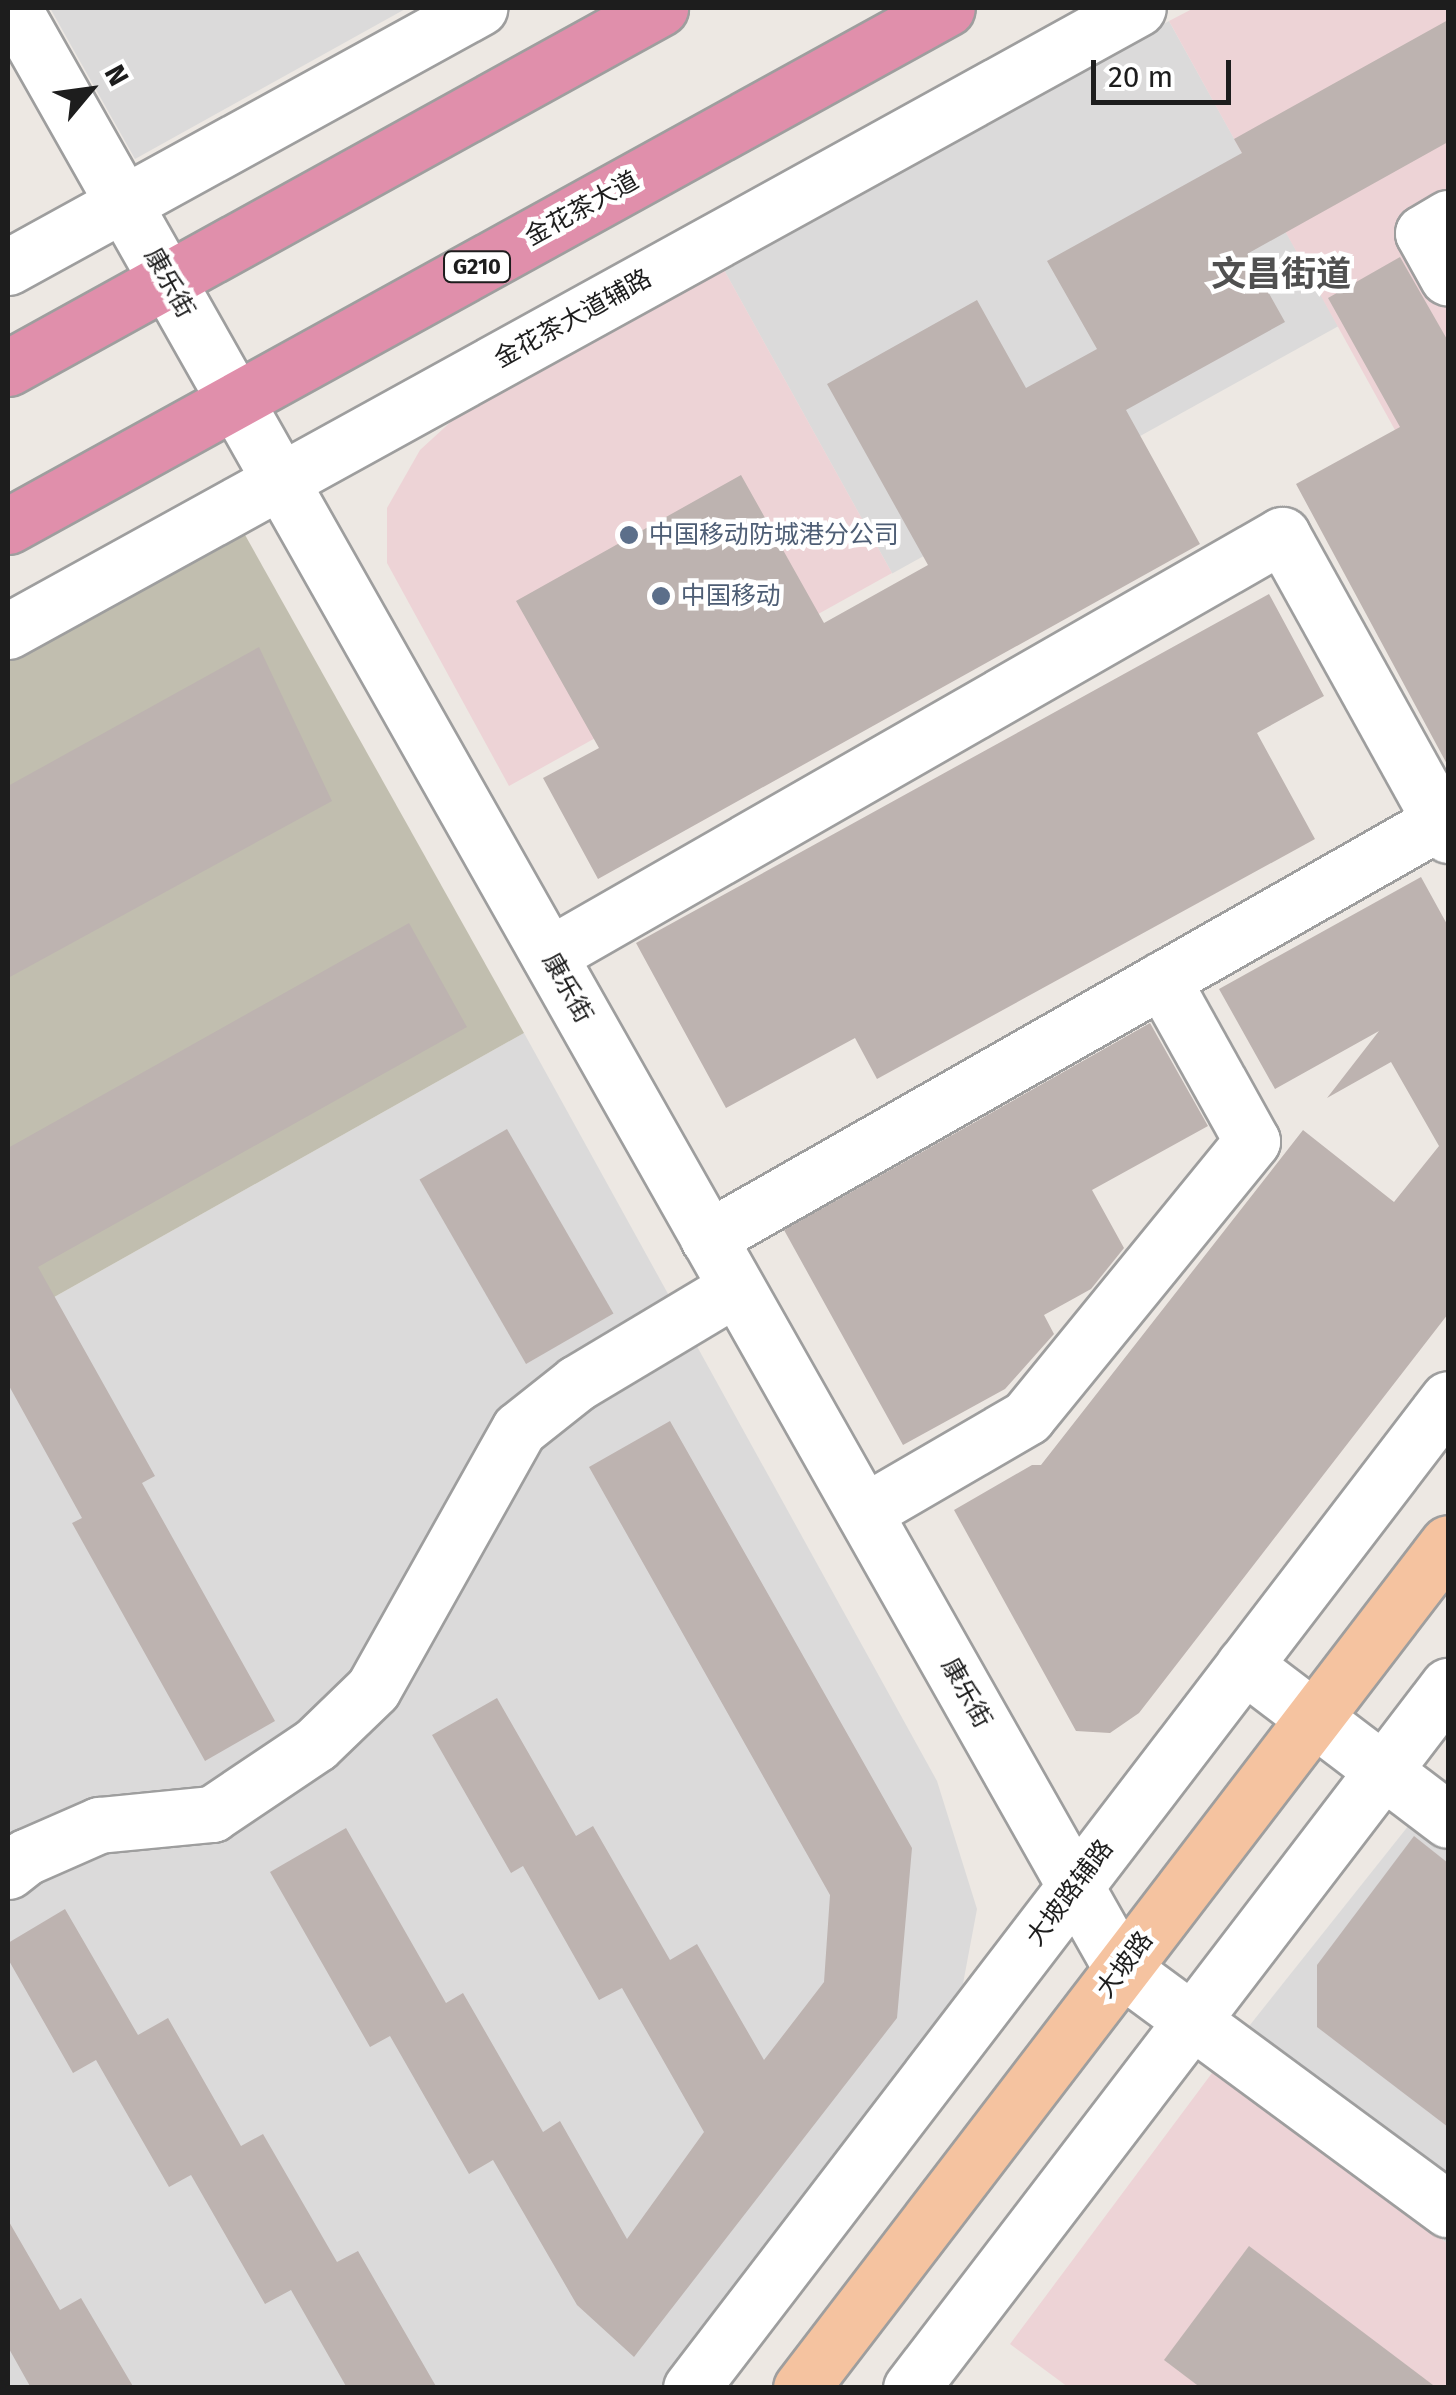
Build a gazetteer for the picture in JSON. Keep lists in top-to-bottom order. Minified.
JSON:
{"streets":{"highway":["金花茶大道","G210"],"main road":["大坡路"],"street":["康乐街","金花茶大道辅路","大坡路辅路"]},"crossings":[["金花茶大道","康乐街"],["康乐街","金花茶大道辅路"],["康乐街","大坡路辅路"],["康乐街","大坡路"]],"districts":["文昌街道"],"places":["中国移动防城港分公司","中国移动"],"scale_bar":"20 m","north":"top right"}
